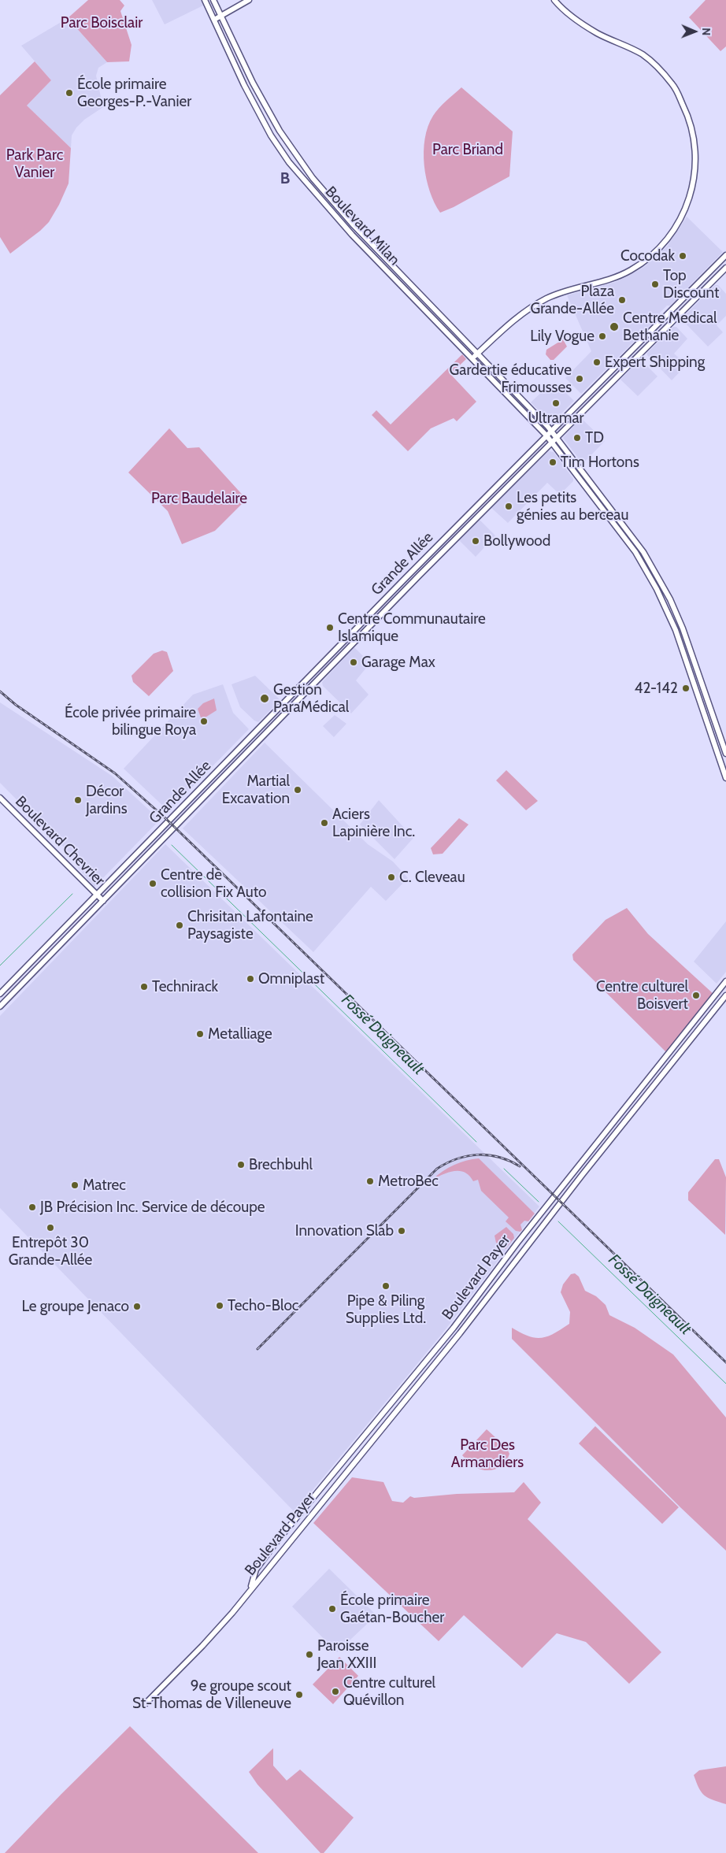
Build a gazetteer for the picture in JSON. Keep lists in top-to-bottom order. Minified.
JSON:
{"streets":{"main road":["Boulevard Milan","Grande Allée","Boulevard Chevrier","Boulevard Payer"]},"crossings":[["Boulevard Milan","Grande Allée"],["Grande Allée","Boulevard Chevrier"]],"districts":["B"],"water":["Fossé Daigneault"],"parks":["Parc Boisclair","Parc Briand","Park Parc Vanier","Parc Baudelaire","Parc Des Armandiers"],"places":["École primaire Georges-P.-Vanier","Cocodak","Top Discount","Plaza Grande-Allée","Centre Medical Bethanie","Lily Vogue","Expert Shipping","Gardertie éducative Frimousses","Ultramar","TD","Tim Hortons","Les petits génies au berceau","Bollywood","Centre Communautaire Islamique","Garage Max","42-142","Gestion ParaMédical","École privée primaire bilingue Roya","Martial Excavation","Décor Jardins","Aciers Lapinière Inc.","C. Cleveau","Centre de collision Fix Auto","Chrisitan Lafontaine Paysagiste","Omniplast","Technirack","Centre culturel Boisvert","Metalliage","Brechbuhl","MetroBec","Matrec","JB Précision Inc. Service de découpe","Entrepôt 30 Grande-Allée","Innovation Slab","Pipe & Piling Supplies Ltd.","Techo-Bloc","Le groupe Jenaco","École primaire Gaétan-Boucher","Paroisse Jean XXIII","Centre culturel Quévillon","9e groupe scout St-Thomas de Villeneuve"],"north":"right"}
